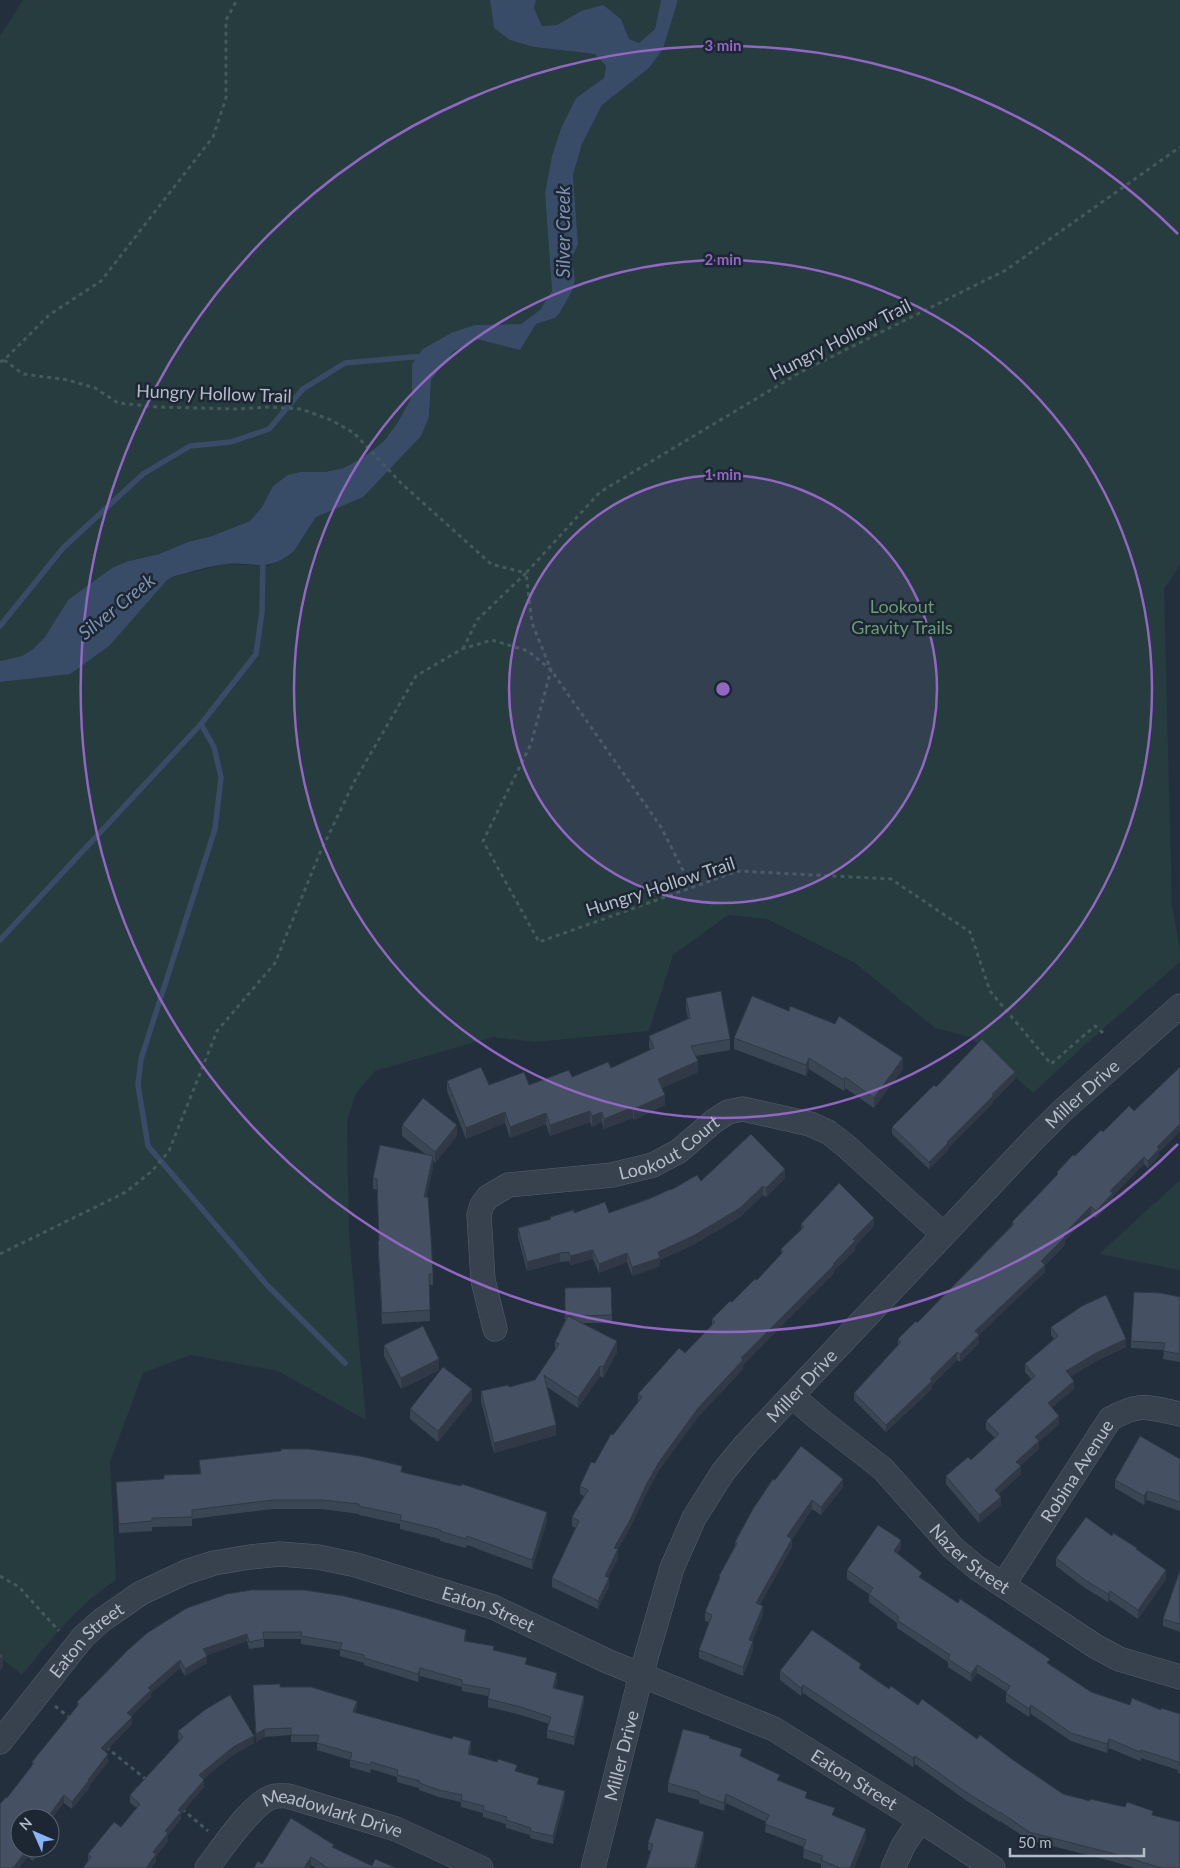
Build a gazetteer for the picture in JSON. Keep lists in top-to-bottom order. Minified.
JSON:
{"streets":{"street":["Miller Drive","Lookout Court","Robina Avenue","Nazer Street","Eaton Street","Meadowlark Drive"],"path":["Hungry Hollow Trail"]},"crossings":[["Miller Drive","Lookout Court"],["Miller Drive","Nazer Street"],["Miller Drive","Eaton Street"],["Robina Avenue","Nazer Street"]],"water":["Silver Creek"],"parks":["Lookout Gravity Trails"],"scale_bar":"50 m","north":"top left","rings":["3 min","2 min","1 min"]}
